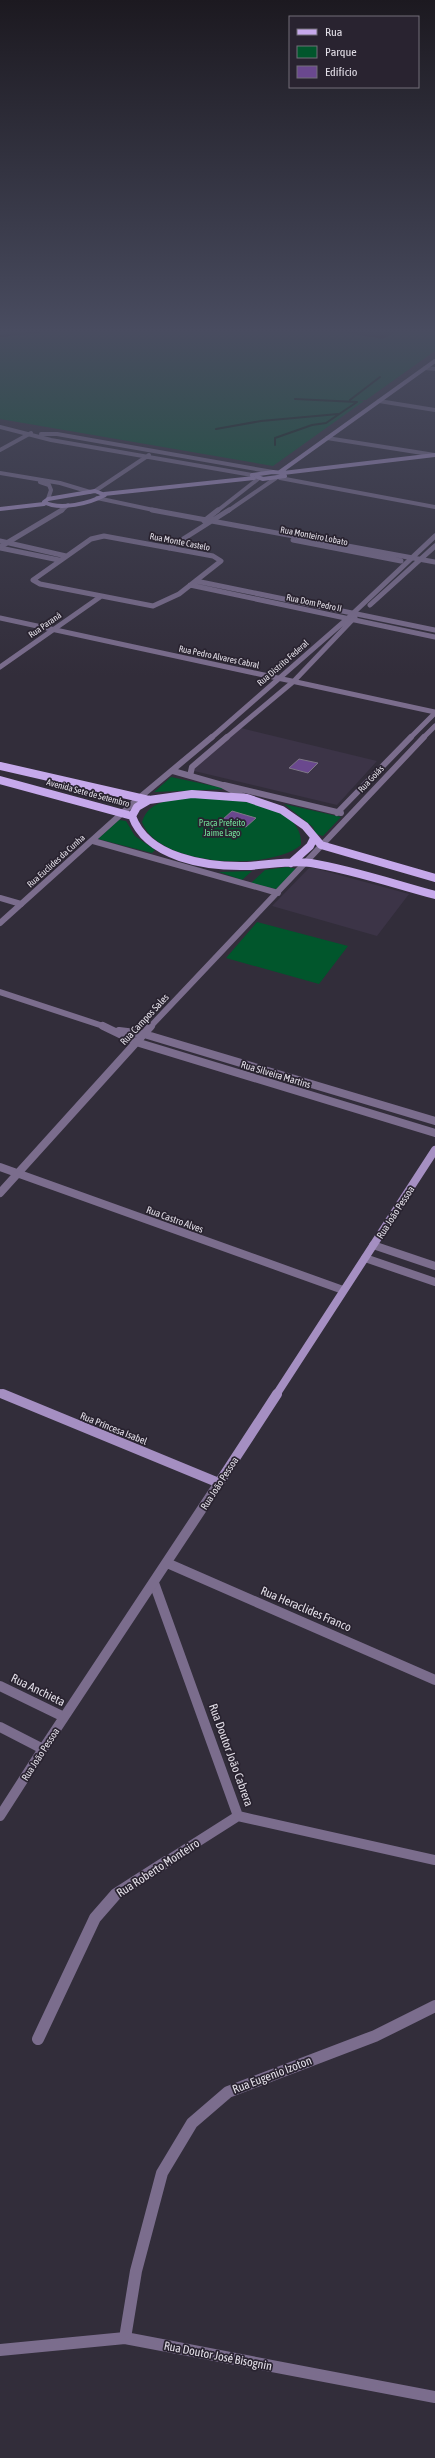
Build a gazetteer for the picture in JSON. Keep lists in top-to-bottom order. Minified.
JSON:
{"streets":{"main road":["Avenida Sete de Setembro","Rua João Pessoa","Rua Princesa Isabel"],"street":["Rua Monteiro Lobato","Rua Monte Castelo","Rua Dom Pedro II","Rua Paraná","Rua Pedro Alvares Cabral","Rua Distrito Federal","Rua Goiás","Rua Euclides da Cunha","Rua Campos Sales","Rua Silveira Martins","Rua Castro Alves","Rua Heraclides Franco","Rua Anchieta","Rua Doutor João Cabrera","Rua Roberto Monteiro","Rua Eugenio Izoton","Rua Doutor José Bisognin"]},"crossings":[["Rua Monteiro Lobato","Rua Distrito Federal"],["Rua Monte Castelo","Rua Dom Pedro II"],["Rua Monte Castelo","Rua Paraná"],["Rua Dom Pedro II","Rua Distrito Federal"],["Rua Paraná","Rua Pedro Alvares Cabral"],["Rua Pedro Alvares Cabral","Rua Distrito Federal"],["Rua Pedro Alvares Cabral","Rua Goiás"],["Rua Distrito Federal","Avenida Sete de Setembro"],["Rua Distrito Federal","Rua Euclides da Cunha"],["Rua Goiás","Avenida Sete de Setembro"],["Rua Goiás","Rua Campos Sales"],["Avenida Sete de Setembro","Rua Euclides da Cunha"],["Avenida Sete de Setembro","Rua Campos Sales"],["Rua Campos Sales","Rua Silveira Martins"],["Rua Campos Sales","Rua Castro Alves"],["Rua João Pessoa","Rua Castro Alves"],["Rua João Pessoa","Rua Princesa Isabel"],["Rua João Pessoa","Rua Heraclides Franco"],["Rua João Pessoa","Rua Anchieta"],["Rua João Pessoa","Rua Doutor João Cabrera"],["Rua Doutor João Cabrera","Rua Roberto Monteiro"],["Rua Eugenio Izoton","Rua Doutor José Bisognin"]],"parks":["Praça Prefeito Jaime Lago"],"legend":["Rua","Parque","Edifício"]}
